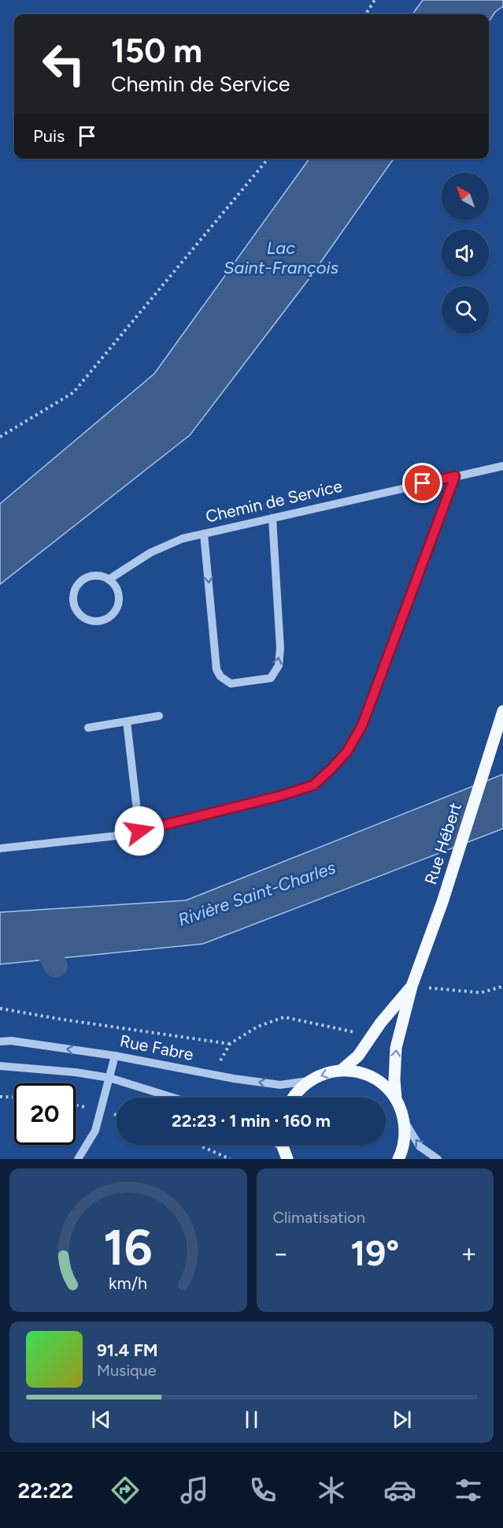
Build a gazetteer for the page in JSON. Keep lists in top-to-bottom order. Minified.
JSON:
{"streets":{"main road":["Rue Hébert"],"street":["Chemin de Service","Rue Fabre"]},"water":["Lac Saint-François","Rivière Saint-Charles"],"north":"top left","page":{"turn":["150 m","Chemin de Service"],"then":"Puis","limit":"20","trip":"22:23 · 1 min · 160 m","tile":"Climatisation","heat":["−","19°","+"],"song":["91.4 FM","Musique"],"tabs":"22:22","gauge":["16","km/h"]}}
